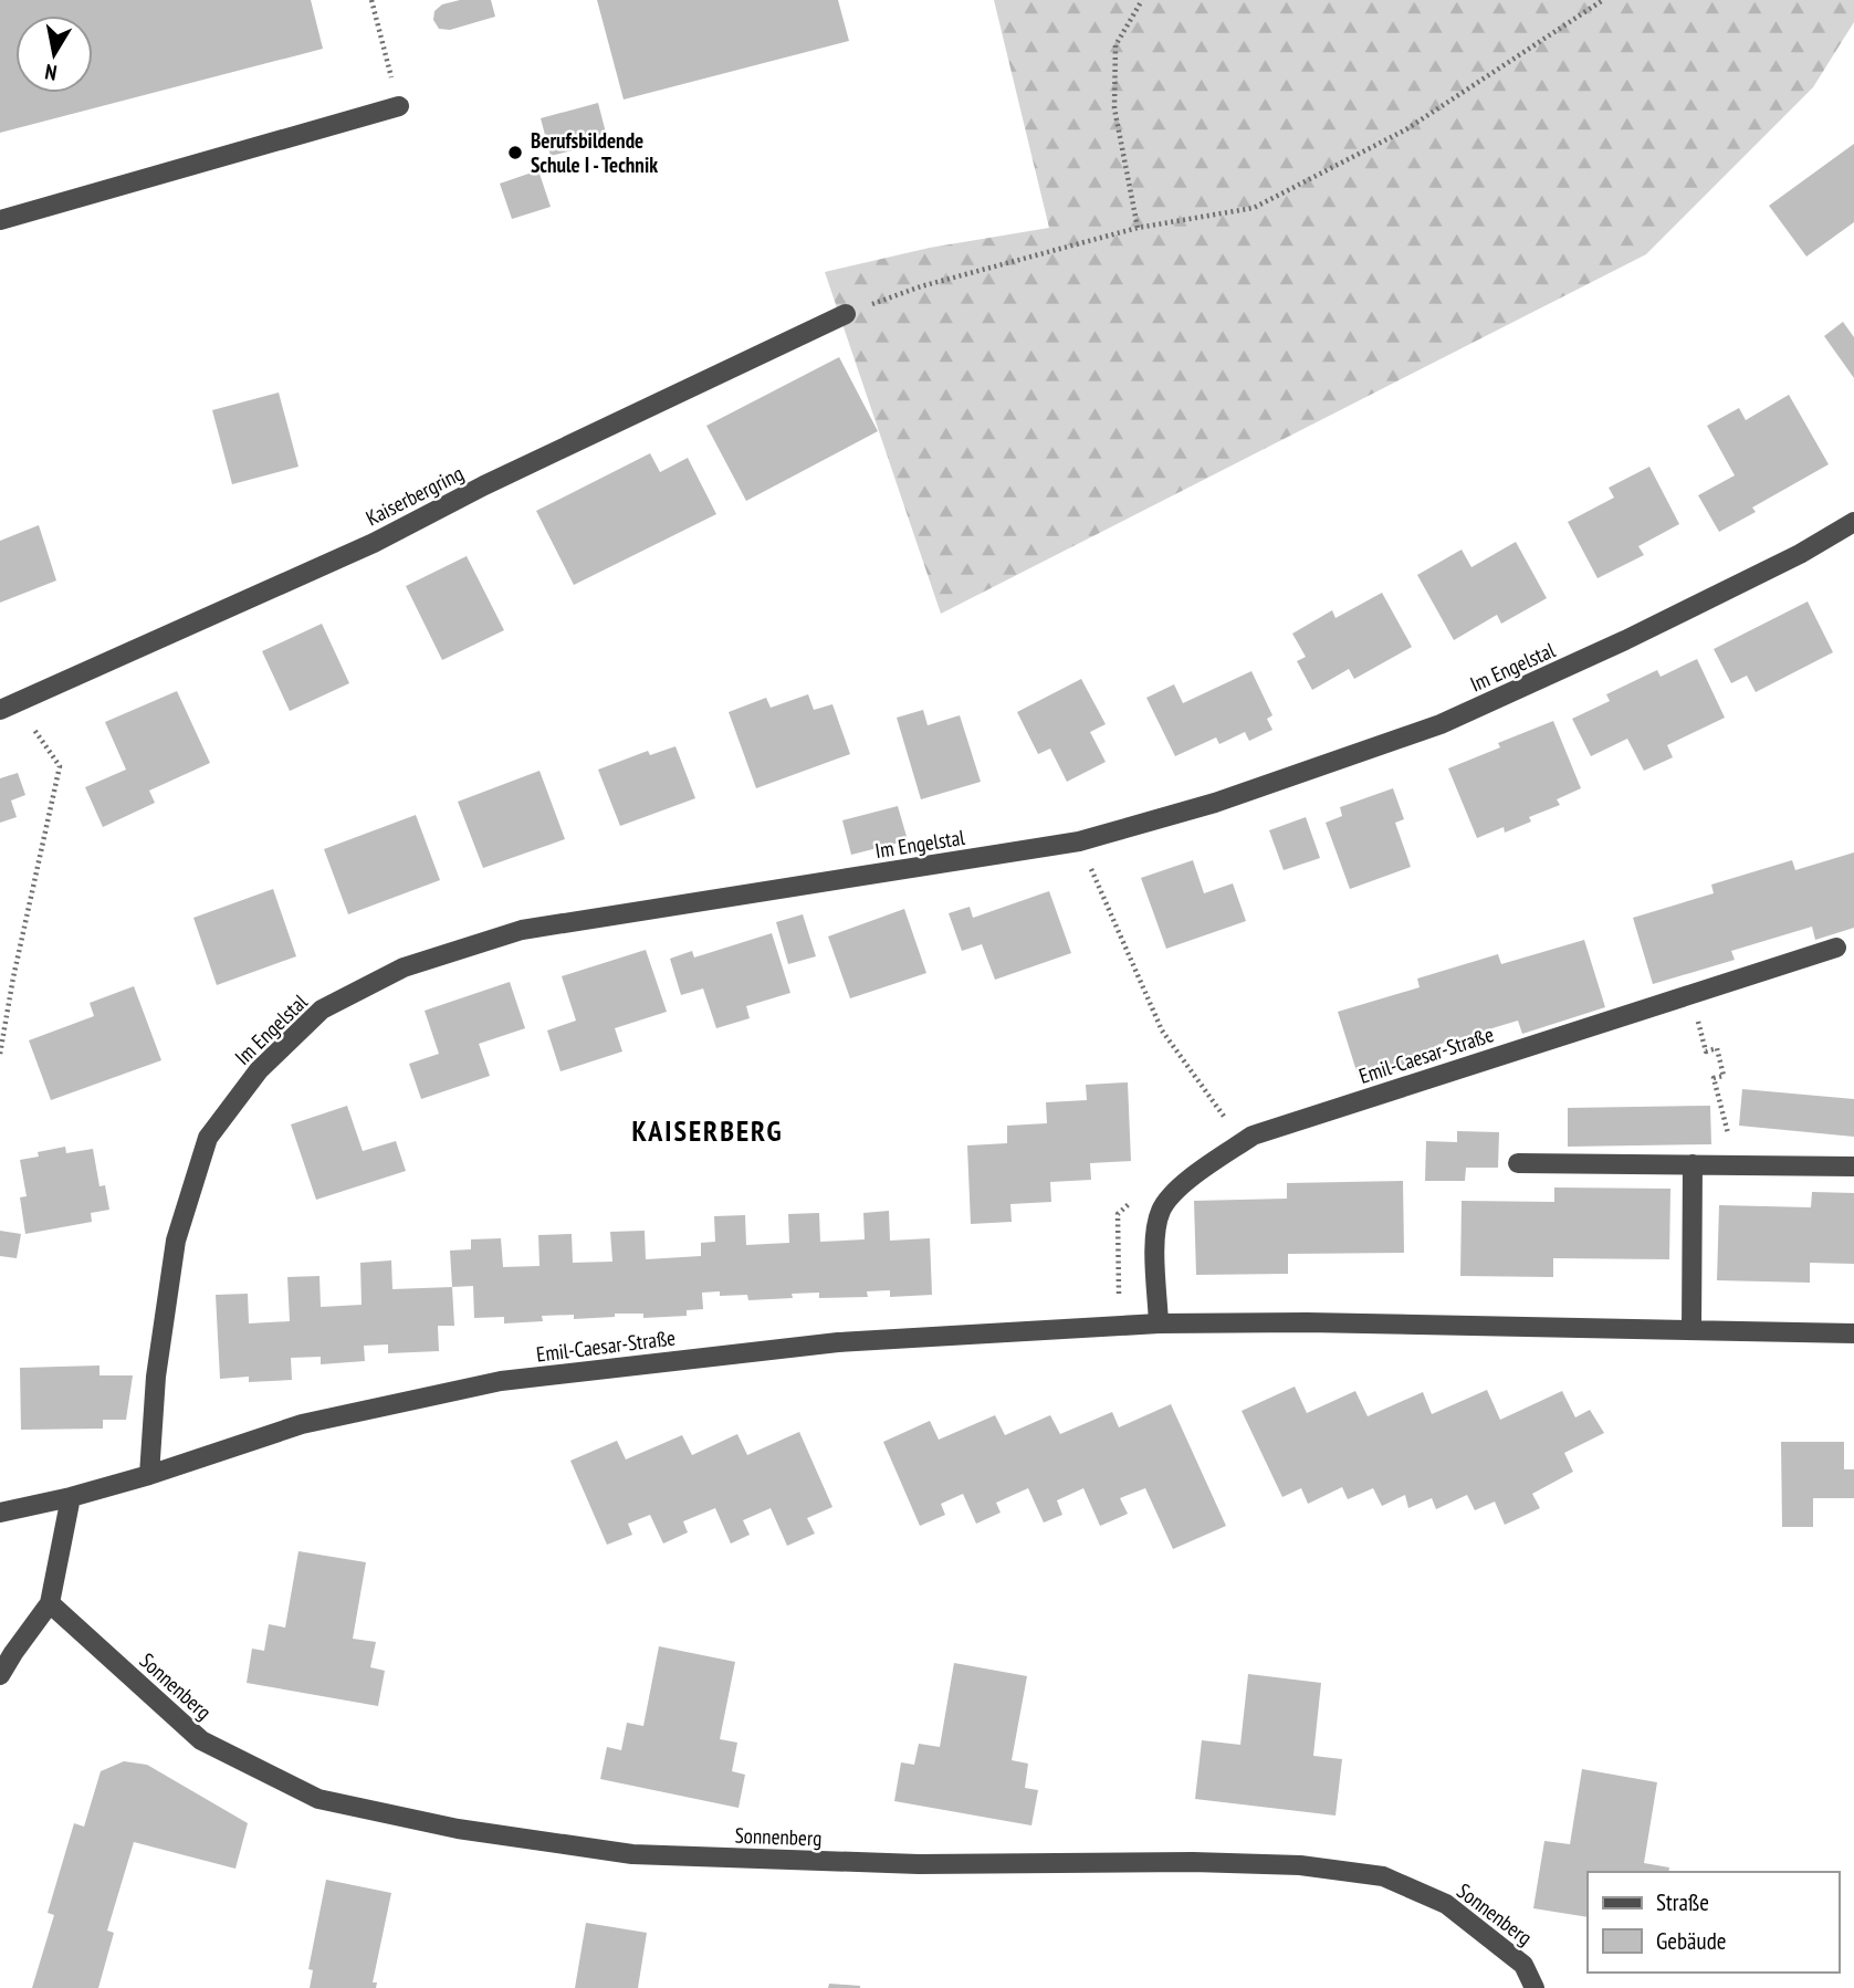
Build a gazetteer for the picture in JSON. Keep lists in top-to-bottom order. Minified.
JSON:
{"streets":{"street":["Kaiserbergring","Im Engelstal","Emil-Caesar-Straße","Sonnenberg"]},"crossings":[["Im Engelstal","Emil-Caesar-Straße"]],"districts":["KAISERBERG"],"places":["Berufsbildende Schule I - Technik"],"legend":["Straße","Gebäude"],"north":"bottom"}
